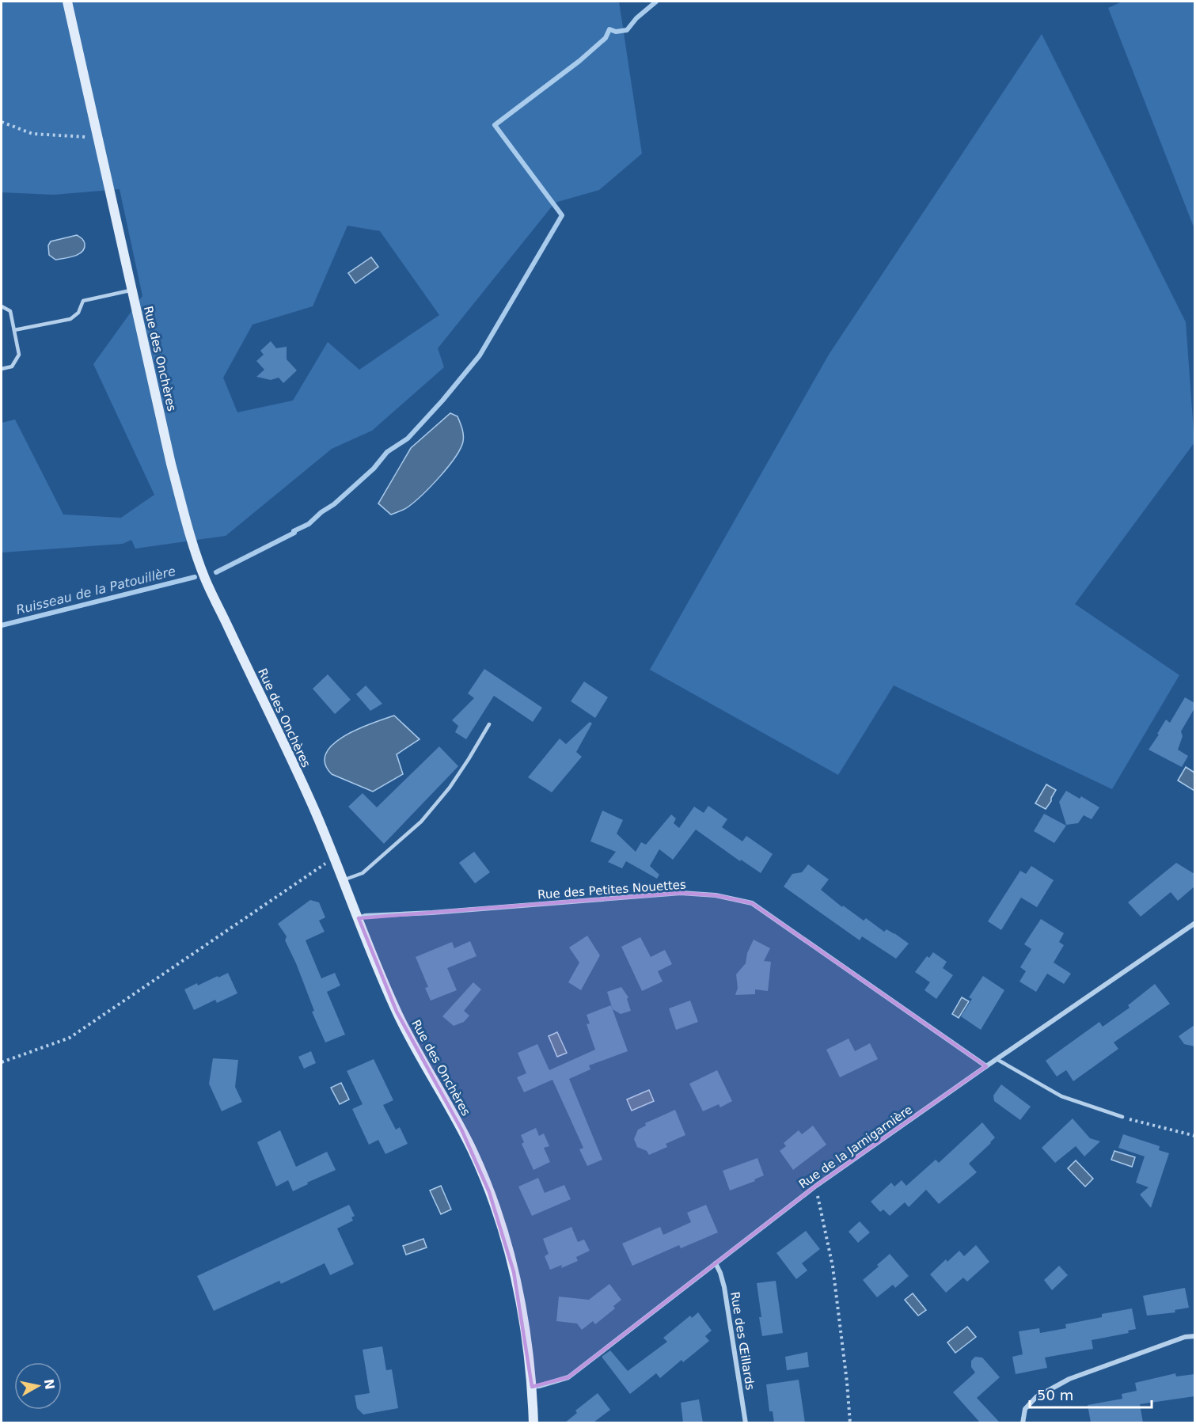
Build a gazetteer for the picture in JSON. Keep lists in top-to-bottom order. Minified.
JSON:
{"streets":{"street":["Rue des Onchères","Rue des Petites Nouettes","Rue de la Jarnigarnière","Rue des Œillards"]},"crossings":[["Rue des Onchères","Rue des Petites Nouettes"],["Rue des Onchères","Rue de la Jarnigarnière"],["Rue des Petites Nouettes","Rue de la Jarnigarnière"],["Rue de la Jarnigarnière","Rue des Œillards"]],"water":["Ruisseau de la Patouillère"],"scale_bar":"50 m","north":"right"}
